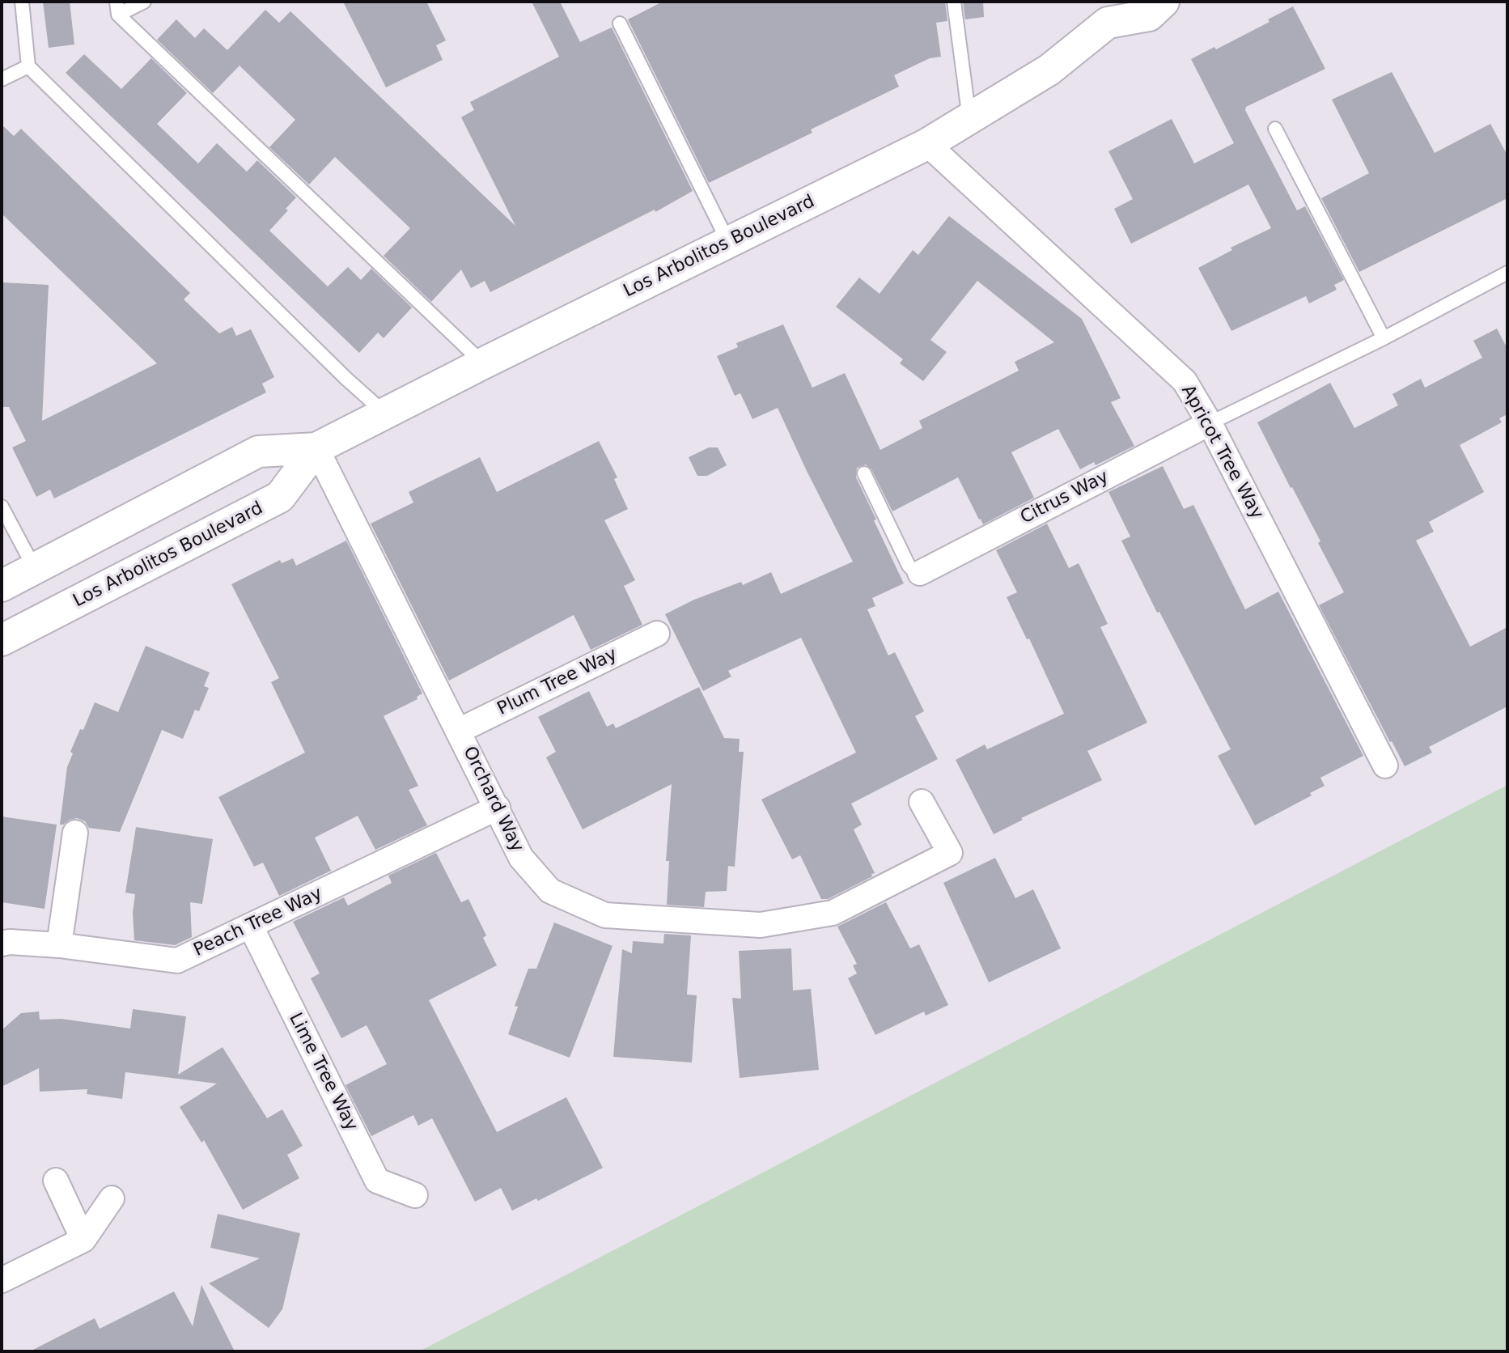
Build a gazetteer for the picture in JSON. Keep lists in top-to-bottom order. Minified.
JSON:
{"streets":{"street":["Los Arbolitos Boulevard","Apricot Tree Way","Citrus Way","Plum Tree Way","Orchard Way","Peach Tree Way","Lime Tree Way"]},"crossings":[["Los Arbolitos Boulevard","Apricot Tree Way"],["Los Arbolitos Boulevard","Orchard Way"],["Apricot Tree Way","Citrus Way"],["Plum Tree Way","Orchard Way"],["Orchard Way","Peach Tree Way"],["Peach Tree Way","Lime Tree Way"]]}
